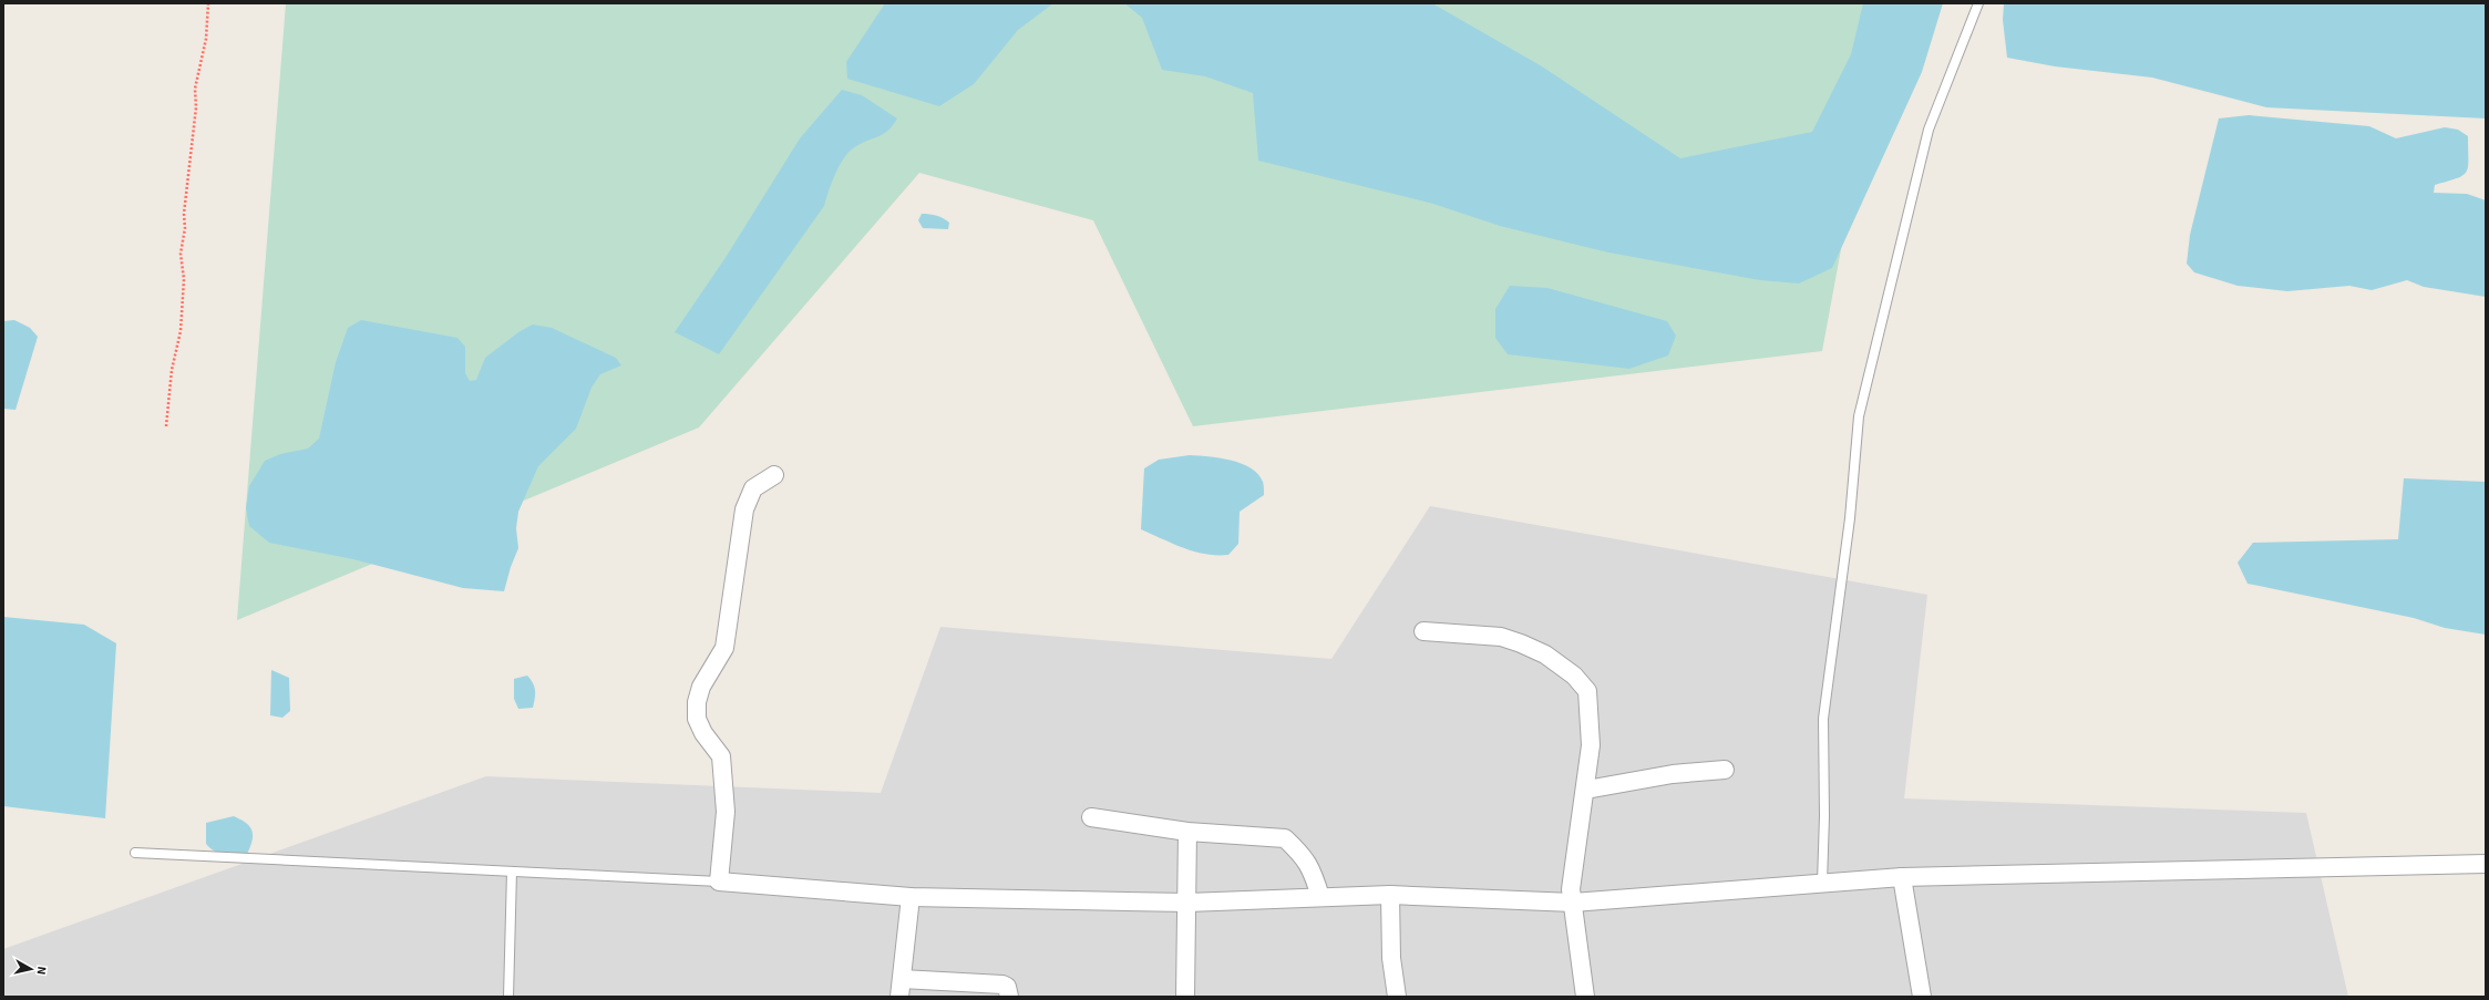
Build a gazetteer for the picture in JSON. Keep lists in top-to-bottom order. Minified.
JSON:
{"north":"right"}
